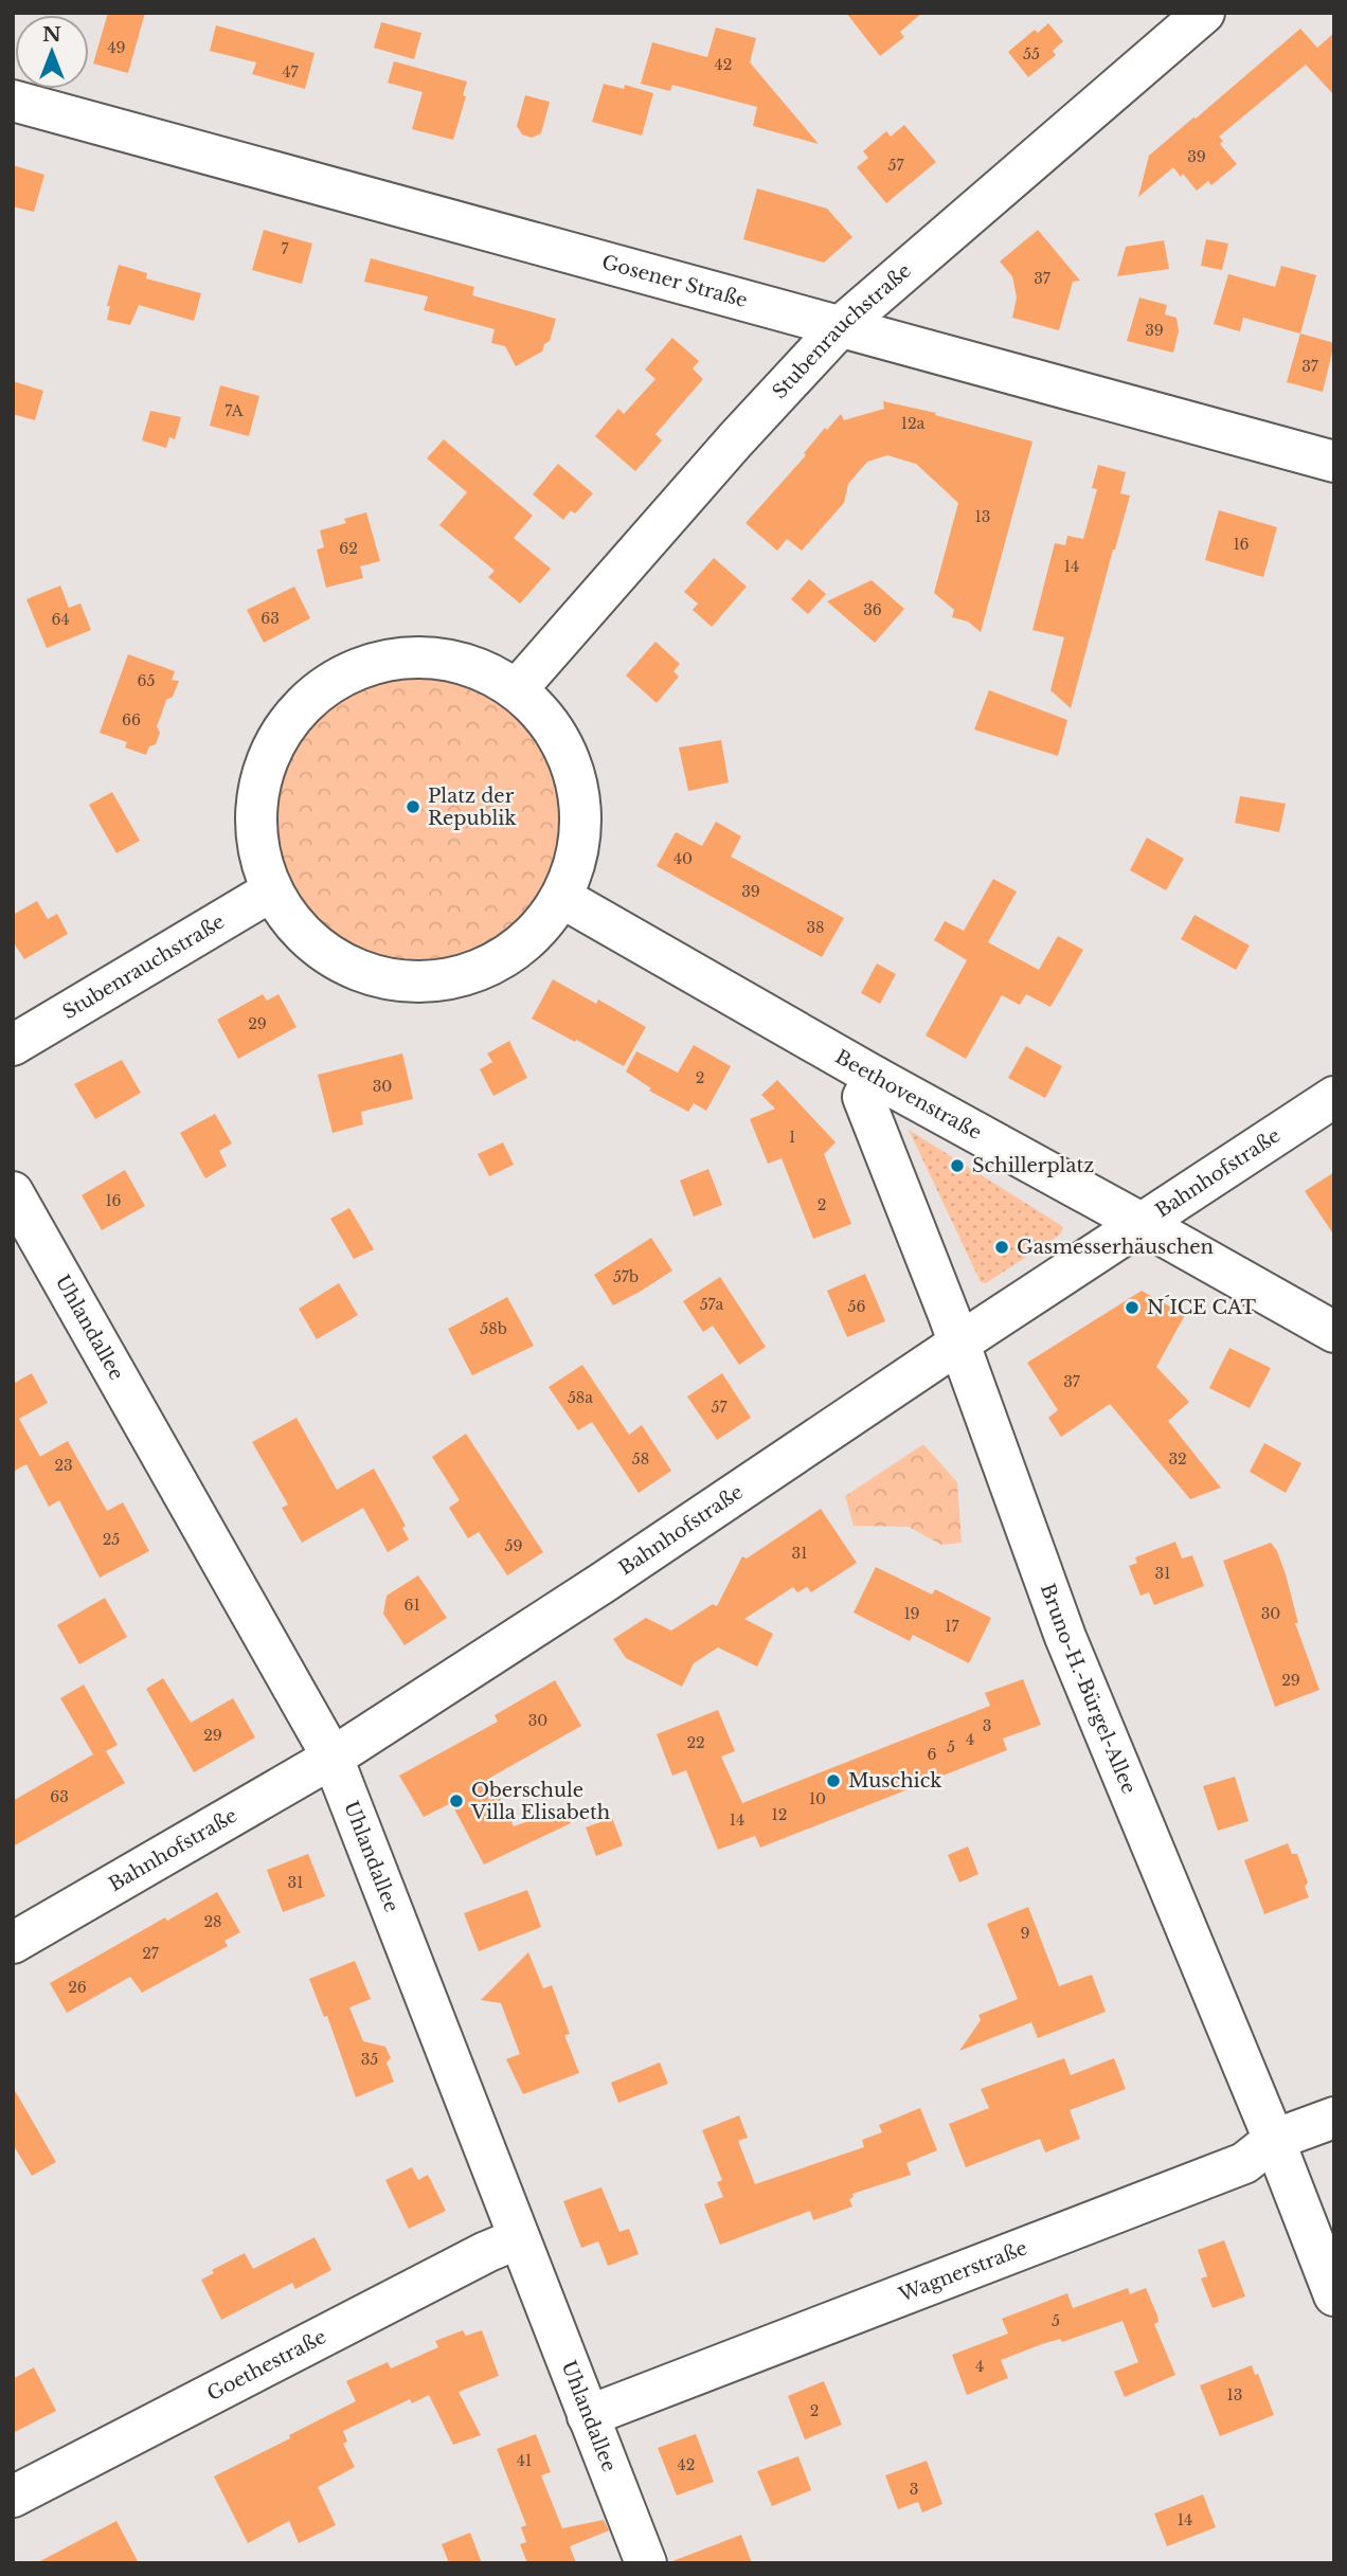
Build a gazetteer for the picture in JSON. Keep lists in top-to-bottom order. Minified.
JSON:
{"streets":{"street":["Gosener Straße","Stubenrauchstraße","Beethovenstraße","Bahnhofstraße","Uhlandallee","Bruno-H.-Bürgel-Allee","Wagnerstraße","Goethestraße"]},"crossings":[["Gosener Straße","Stubenrauchstraße"],["Beethovenstraße","Bahnhofstraße"],["Beethovenstraße","Bruno-H.-Bürgel-Allee"],["Bahnhofstraße","Uhlandallee"],["Bahnhofstraße","Bruno-H.-Bürgel-Allee"],["Uhlandallee","Wagnerstraße"],["Uhlandallee","Goethestraße"],["Bruno-H.-Bürgel-Allee","Wagnerstraße"]],"places":["Platz der Republik","Schillerplatz","Gasmesserhäuschen","N´ICE CAT","Muschick","Oberschule Villa Elisabeth"],"house_numbers":["49","55","42","47","39","57","7","37","39","37","7A","12a","13","16","62","14","36","63","64","65","66","40","39","38","29","2","30","1","16","2","57b","57a","56","58b","37","58a","57","58","32","23","25","59","31","31","61","19","30","17","29","30","3","29","4","22","5","6","63","10","12","14","31","28","9","27","26","35","5","4","13","2","41","42","3","14"],"north":"top"}
